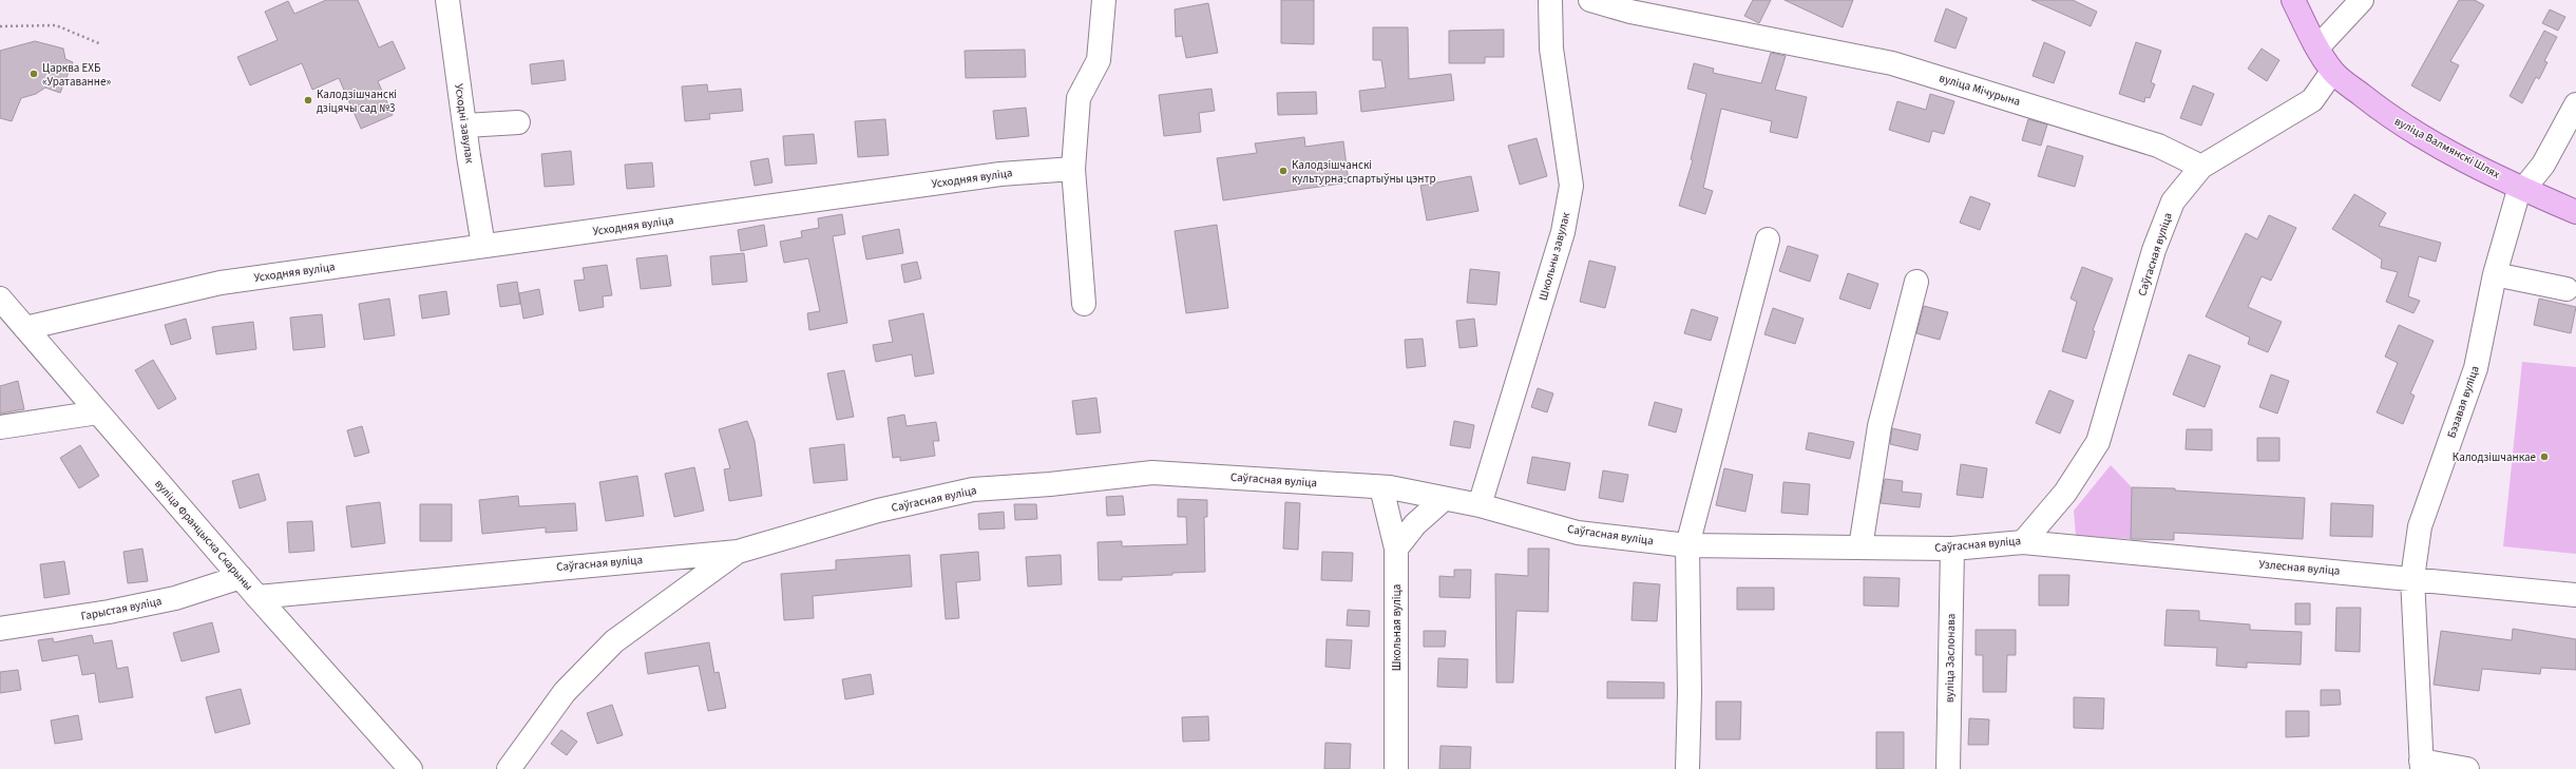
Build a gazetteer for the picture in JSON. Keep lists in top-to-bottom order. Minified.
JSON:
{"streets":{"main road":["вуліца Валмянскі Шлях"],"street":["вуліца Мічурына","Усходні завулак","Усходняя вуліца","Саўгасная вуліца","Школьны завулак","Бэзавая вуліца","вуліца Францыска Скарыны","Узлесная вуліца","Гарыстая вуліца","Школьная вуліца","вуліца Заслонава"]},"crossings":[["вуліца Мічурына","Саўгасная вуліца"],["Усходні завулак","Усходняя вуліца"],["вуліца Валмянскі Шлях","Бэзавая вуліца"],["Усходняя вуліца","вуліца Францыска Скарыны"],["Саўгасная вуліца","Школьны завулак"],["Саўгасная вуліца","вуліца Францыска Скарыны"],["Саўгасная вуліца","Узлесная вуліца"],["Саўгасная вуліца","Школьная вуліца"],["Саўгасная вуліца","вуліца Заслонава"],["Бэзавая вуліца","Узлесная вуліца"],["вуліца Францыска Скарыны","Гарыстая вуліца"]],"places":["Царква ЕХБ «Уратаванне»","Калодзішчанскі дзіцячы сад №3","Калодзішчанскі культурна-спартыўны цэнтр","Калодзішчанкае"]}
